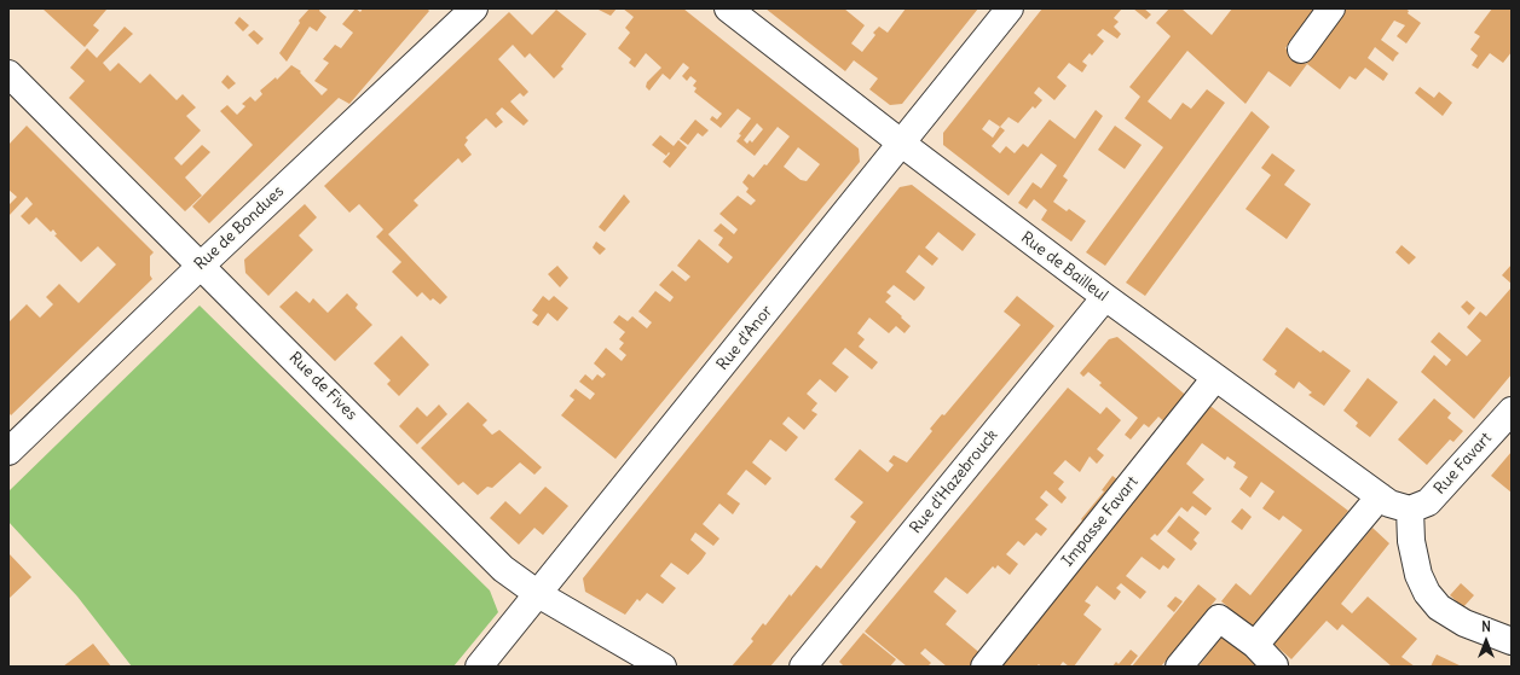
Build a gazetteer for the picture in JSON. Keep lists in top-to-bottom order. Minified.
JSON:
{"streets":{"street":["Rue de Bondues","Rue de Bailleul","Rue d'Anor","Rue de Fives","Rue Favart","Rue d'Hazebrouck","Impasse Favart"]},"crossings":[["Rue de Bondues","Rue de Fives"],["Rue de Bailleul","Rue d'Anor"],["Rue de Bailleul","Rue Favart"],["Rue de Bailleul","Rue d'Hazebrouck"],["Rue de Bailleul","Impasse Favart"],["Rue d'Anor","Rue de Fives"]],"north":"top"}
